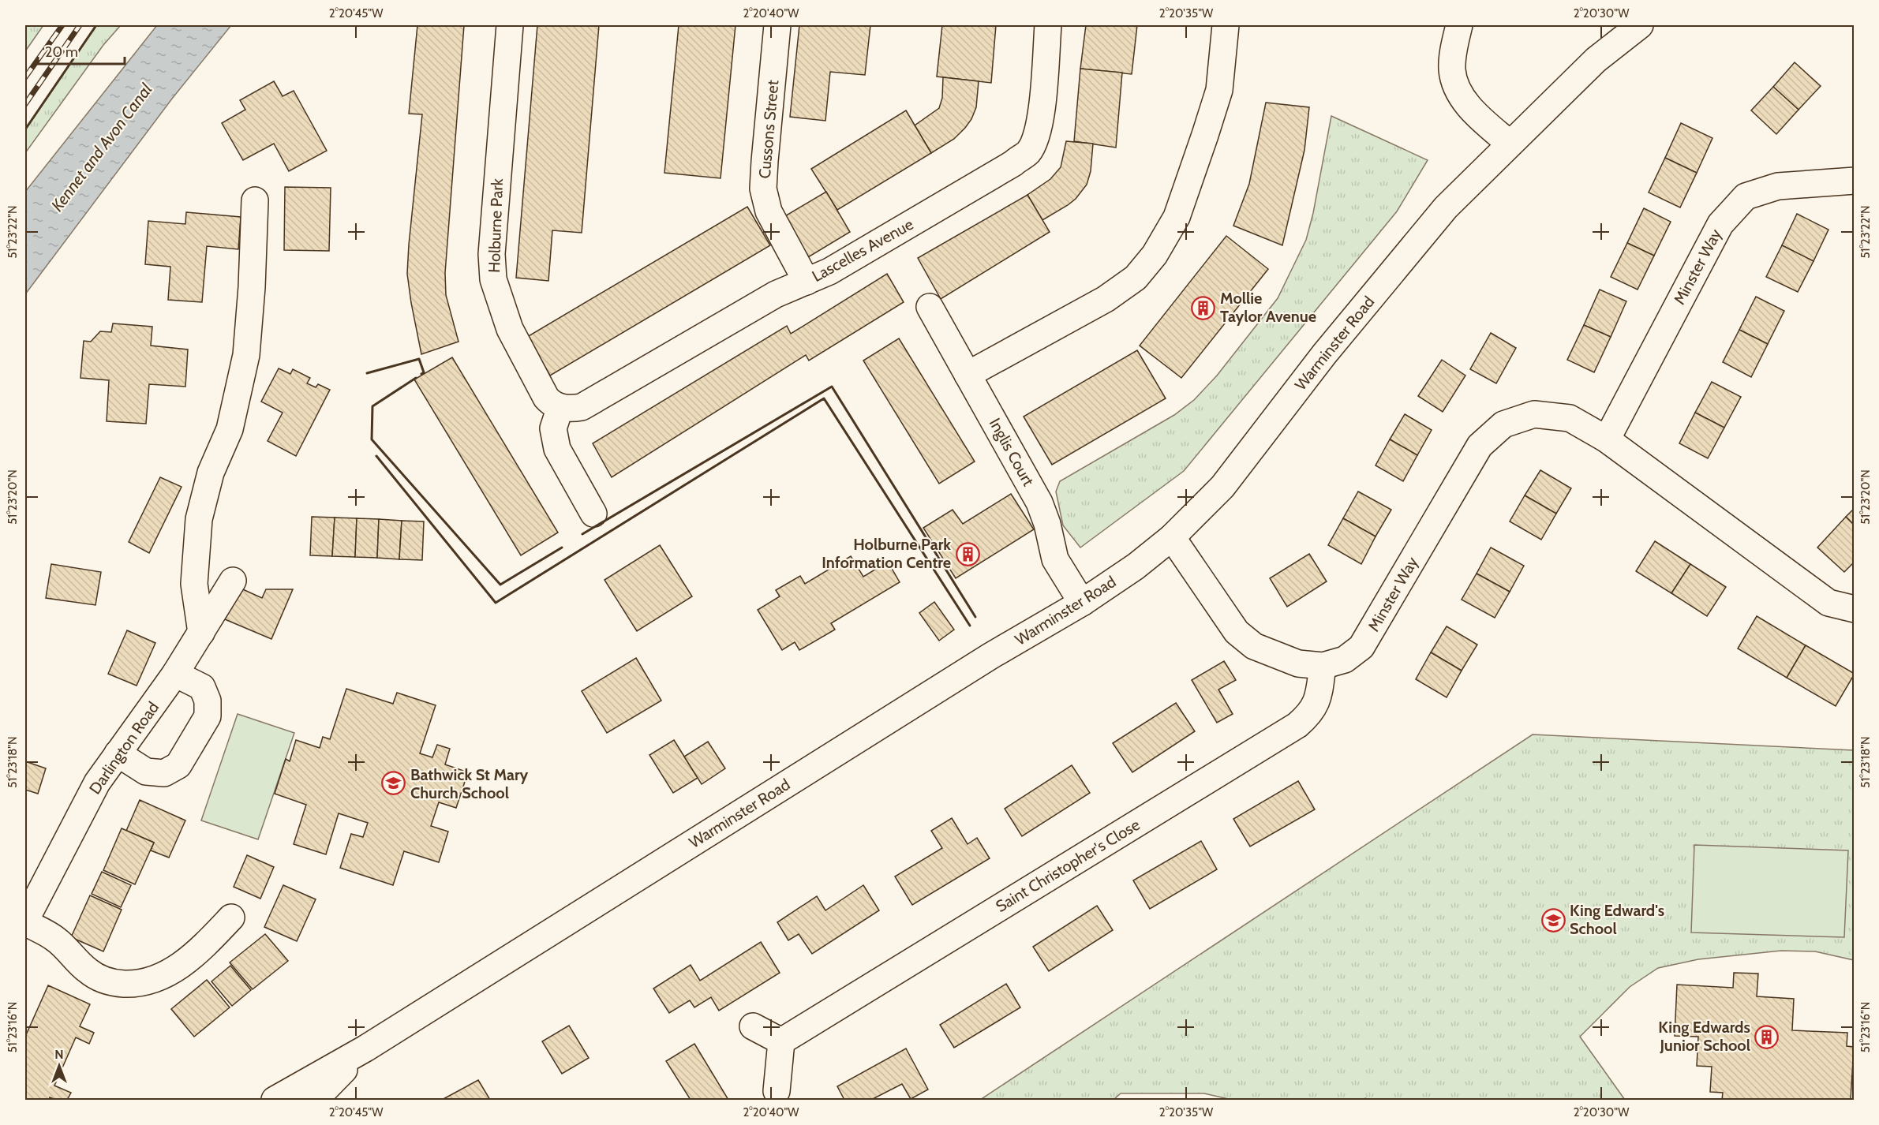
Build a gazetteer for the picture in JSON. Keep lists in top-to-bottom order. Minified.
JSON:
{"streets":{"main road":["Cussons Street","Holburne Park","Lascelles Avenue","Minster Way","Warminster Road","Inglis Court","Darlington Road","Saint Christopher's Close"]},"crossings":[["Cussons Street","Lascelles Avenue"],["Holburne Park","Lascelles Avenue"],["Minster Way","Warminster Road"],["Minster Way","Saint Christopher's Close"],["Warminster Road","Inglis Court"]],"water":["Kennet and Avon Canal"],"places":{"building":["Mollie Taylor Avenue","Holburne Park Information Centre","King Edwards Junior School"],"school or university":["Bathwick St Mary Church School","King Edward's School"]},"scale_bar":"20 m","north":"top","coordinates":["2°20'45\"W","2°20'40\"W","2°20'35\"W","2°20'30\"W","51°23'22\"N","51°23'20\"N","51°23'18\"N","51°23'16\"N"]}
